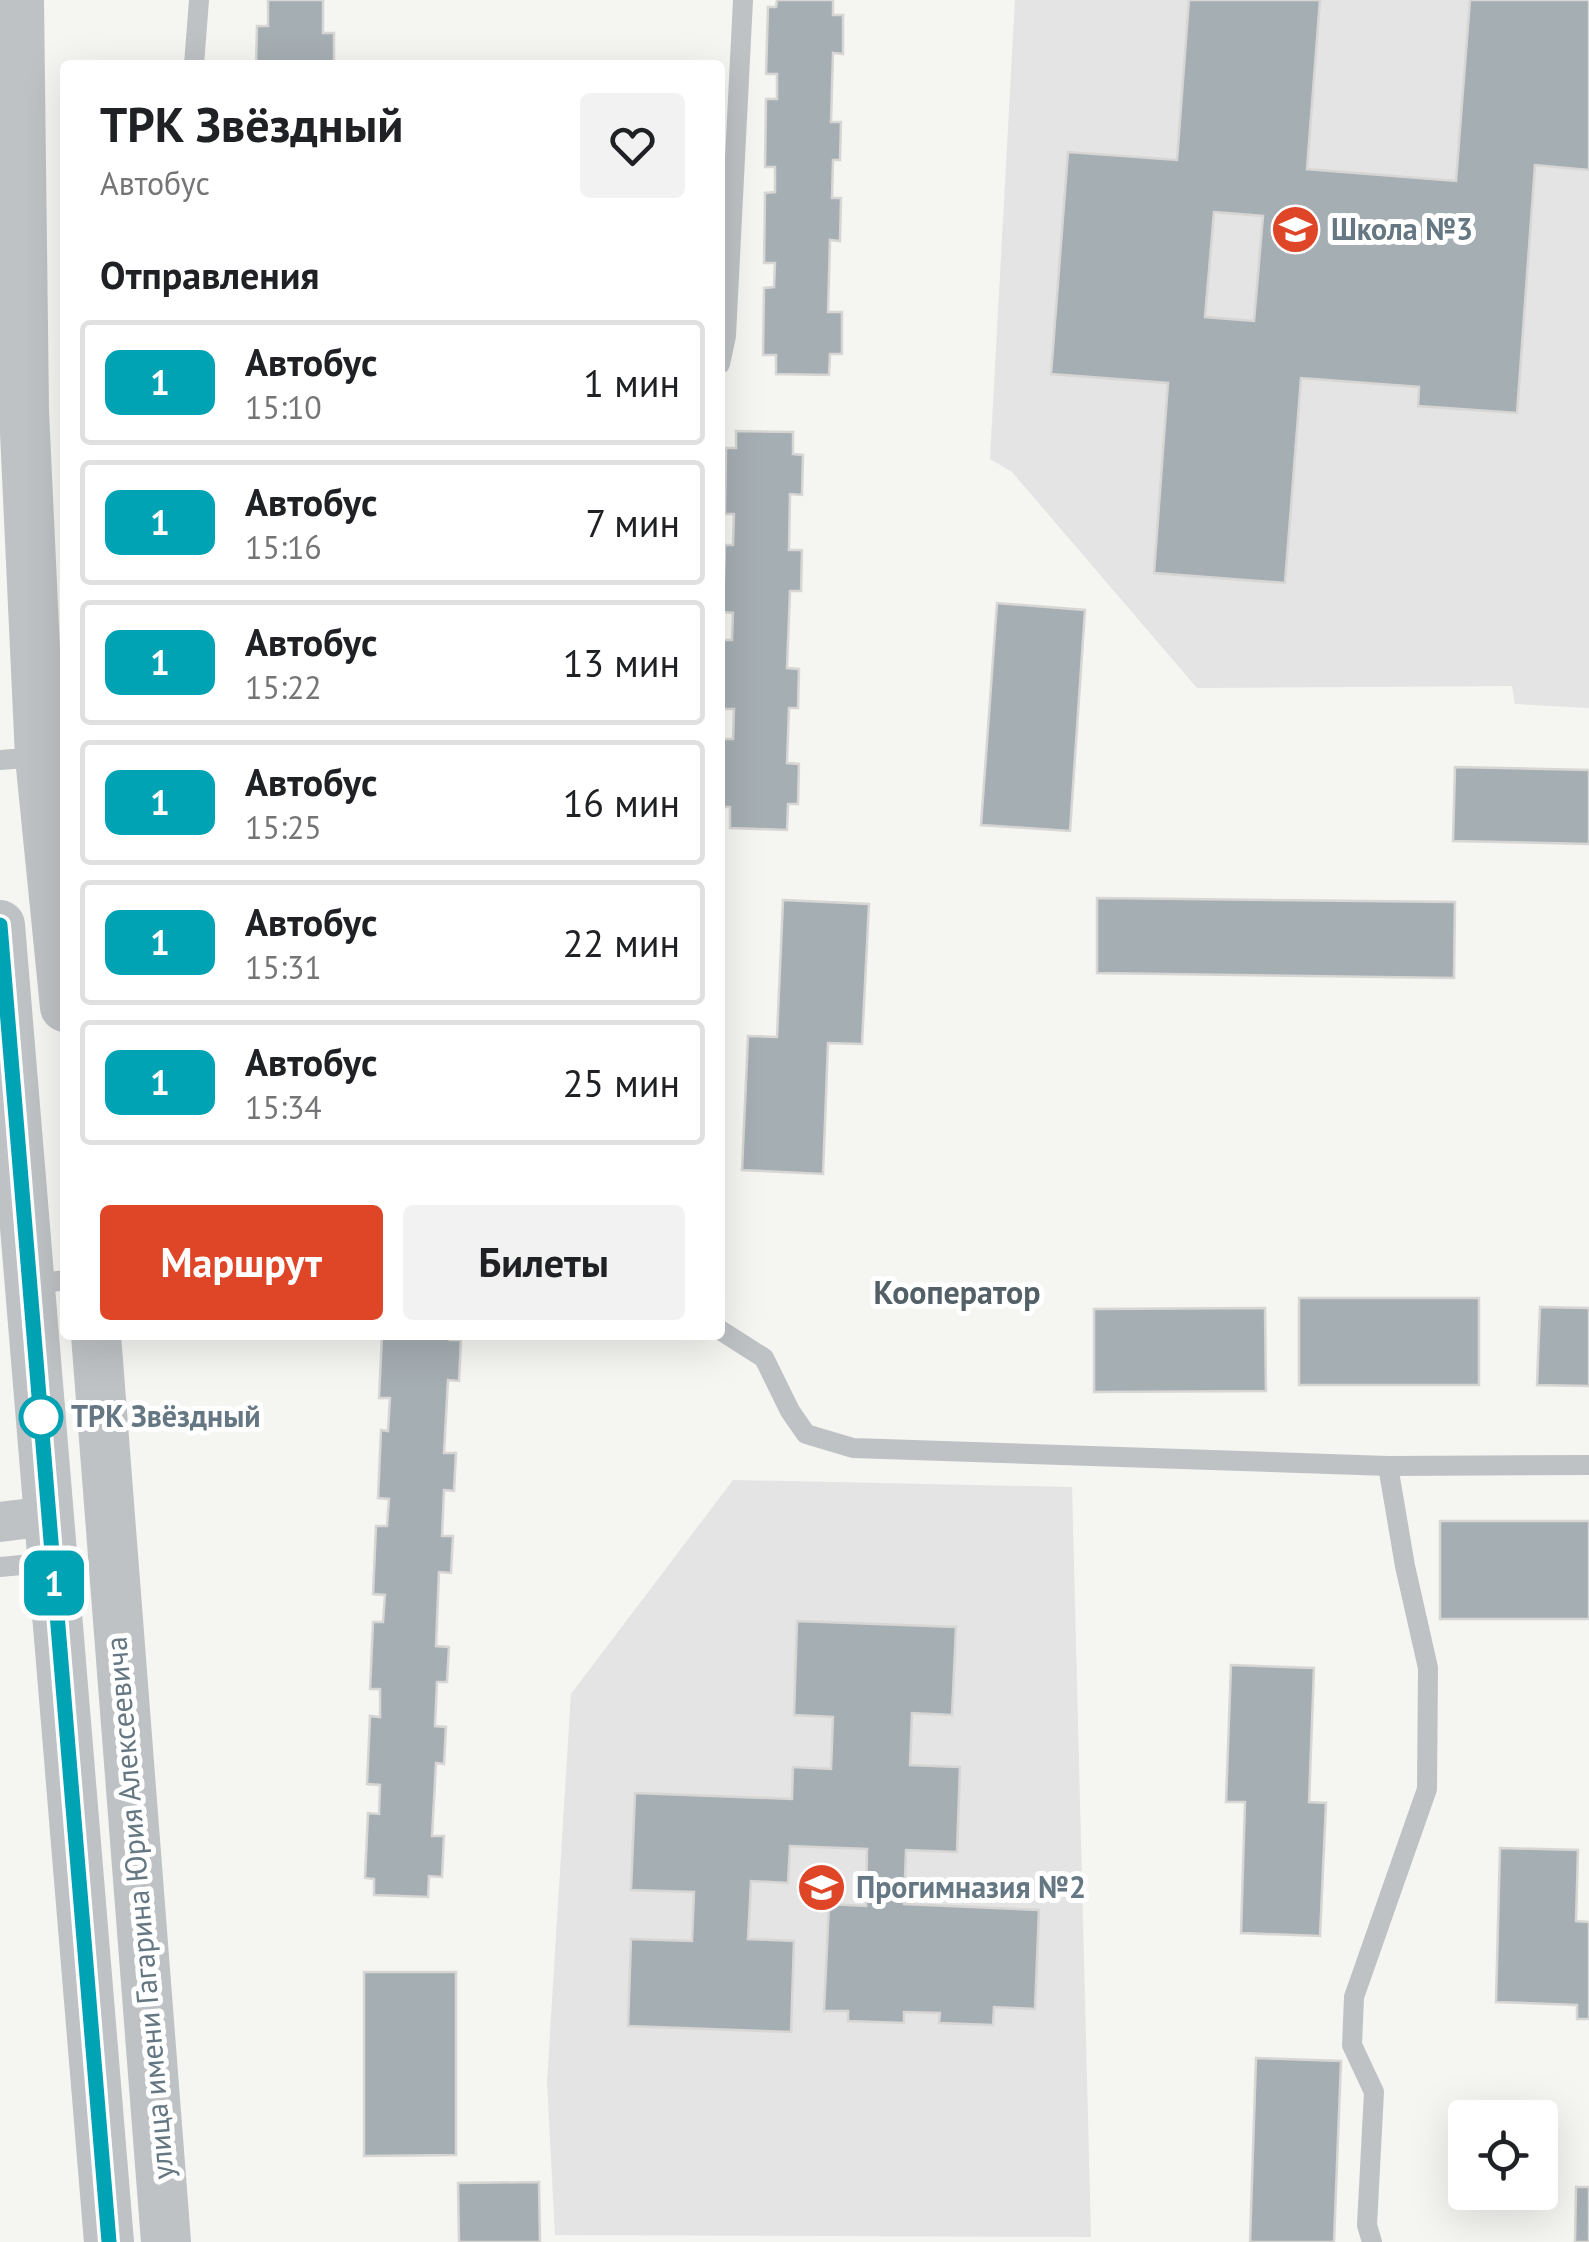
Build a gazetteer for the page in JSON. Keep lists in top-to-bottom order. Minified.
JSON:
{"streets":{"street":["улица имени Гагарина Юрия Алексеевича"]},"districts":["Кооператор"],"places":{"school or university":["Школа №3","Прогимназия №2"],"other":["ТРК Звёздный"]},"lines":["bus line 1"],"page":{"on_map":"1","heading":[["ТРК Звёздный","Автобус"],"Отправления"],"list":[{"mark":"1","name":"Автобус","note":"15:10","value":"1 мин"},{"mark":"1","name":"Автобус","note":"15:16","value":"7 мин"},{"mark":"1","name":"Автобус","note":"15:22","value":"13 мин"},{"mark":"1","name":"Автобус","note":"15:25","value":"16 мин"},{"mark":"1","name":"Автобус","note":"15:31","value":"22 мин"},{"mark":"1","name":"Автобус","note":"15:34","value":"25 мин"}],"buttons":["Маршрут","Билеты"]}}
